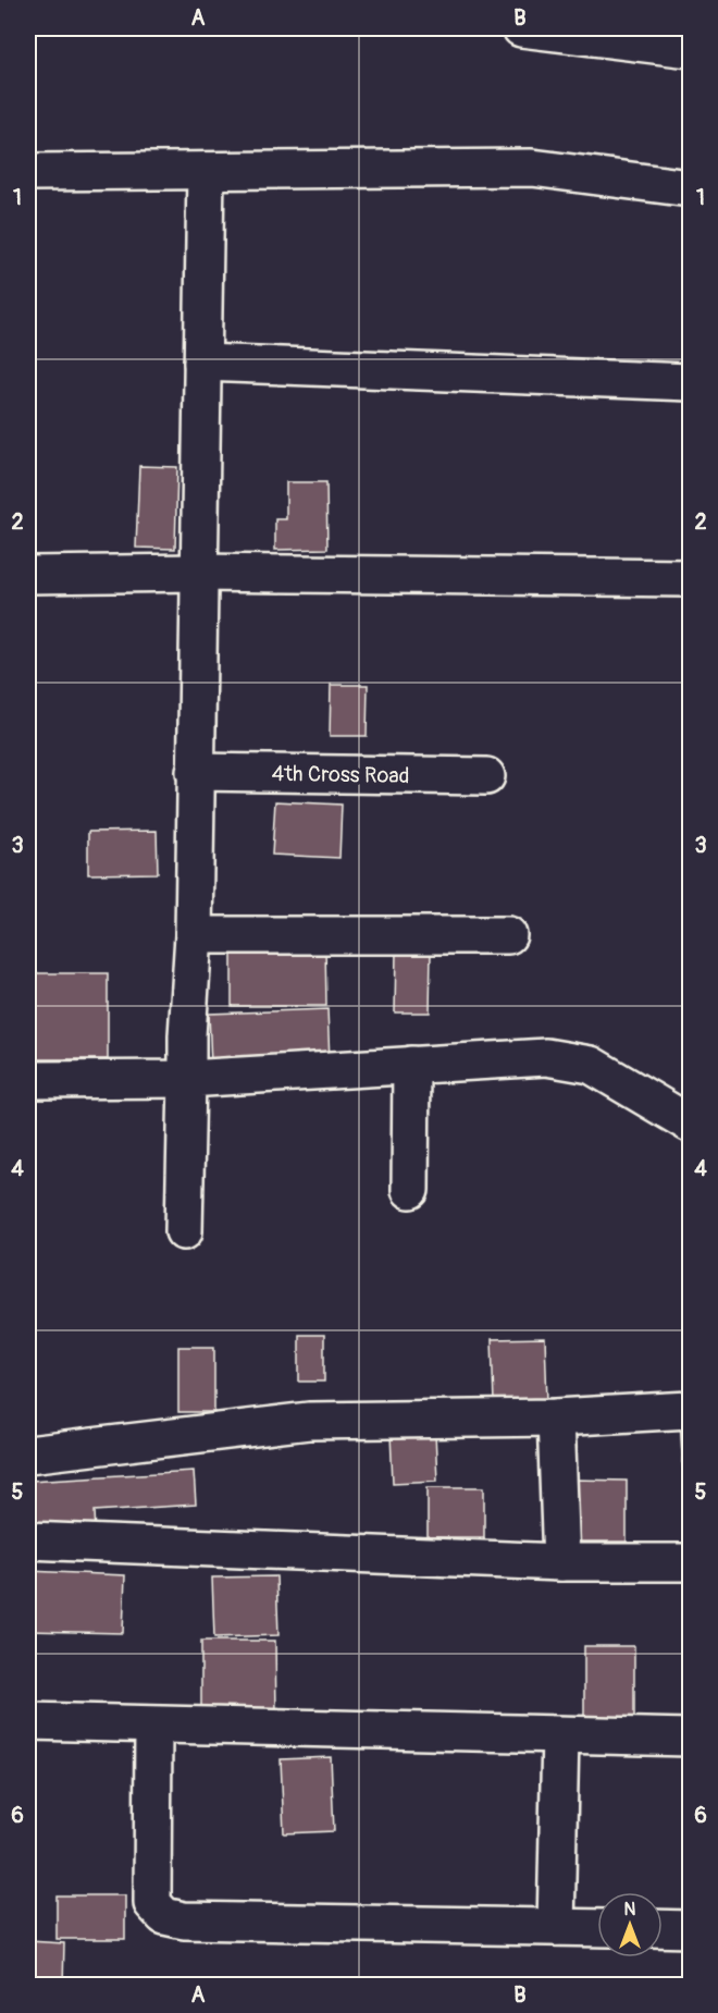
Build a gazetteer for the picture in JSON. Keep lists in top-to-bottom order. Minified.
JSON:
{"streets":{"street":["4th Cross Road"]},"north":"top","grid":{"columns":["A","B"],"rows":["1","2","3","4","5","6"]}}
